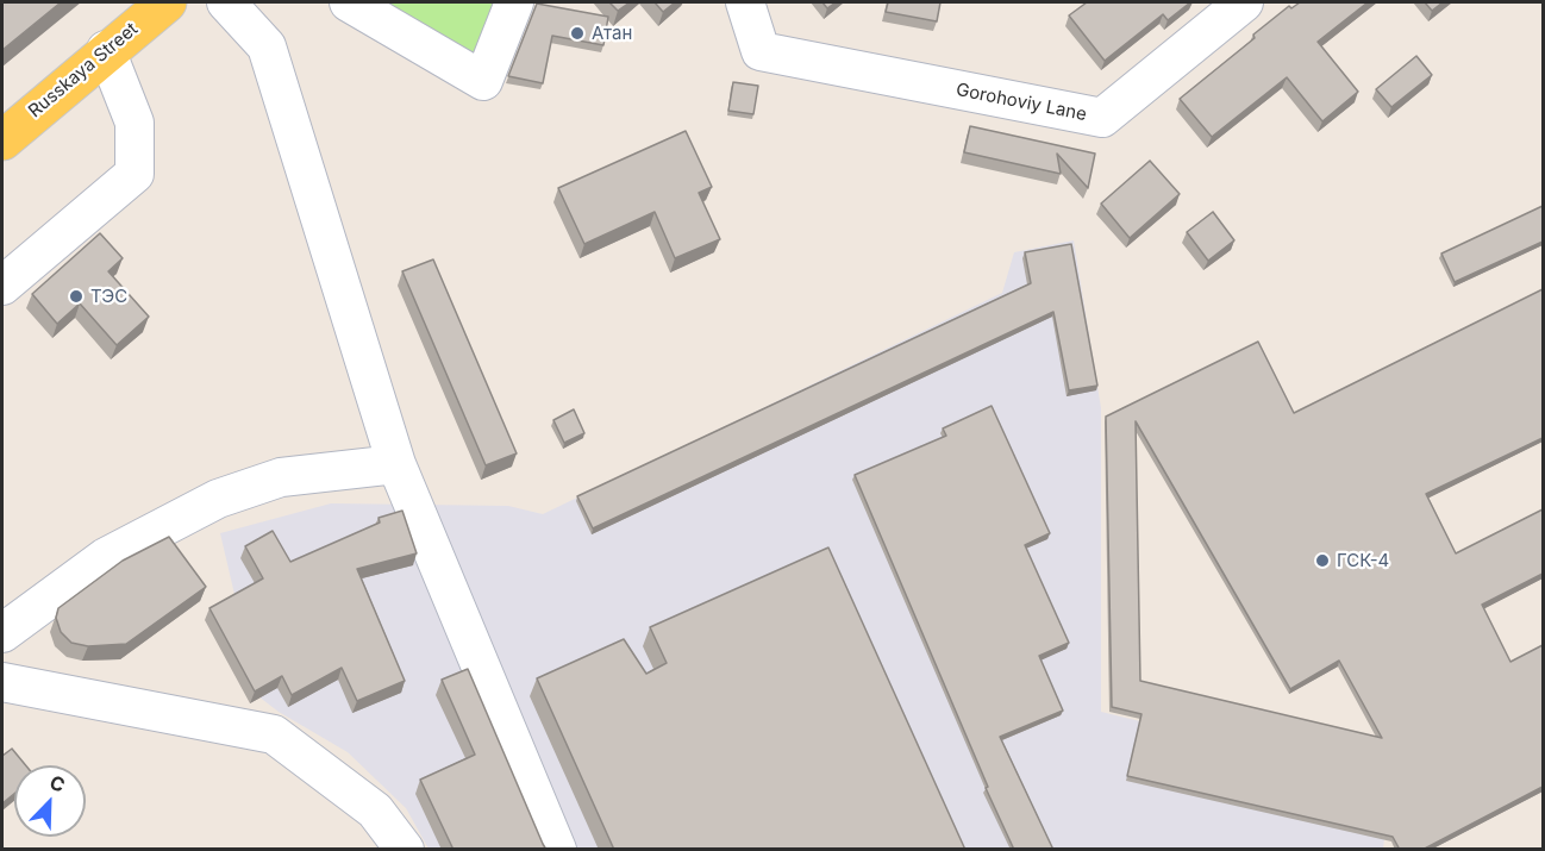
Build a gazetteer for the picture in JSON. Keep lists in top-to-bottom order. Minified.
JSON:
{"streets":{"main road":["Russkaya Street"],"street":["Gorohoviy Lane"]},"places":["Атан","ТЭС","ГСК-4"],"north":"top right"}
